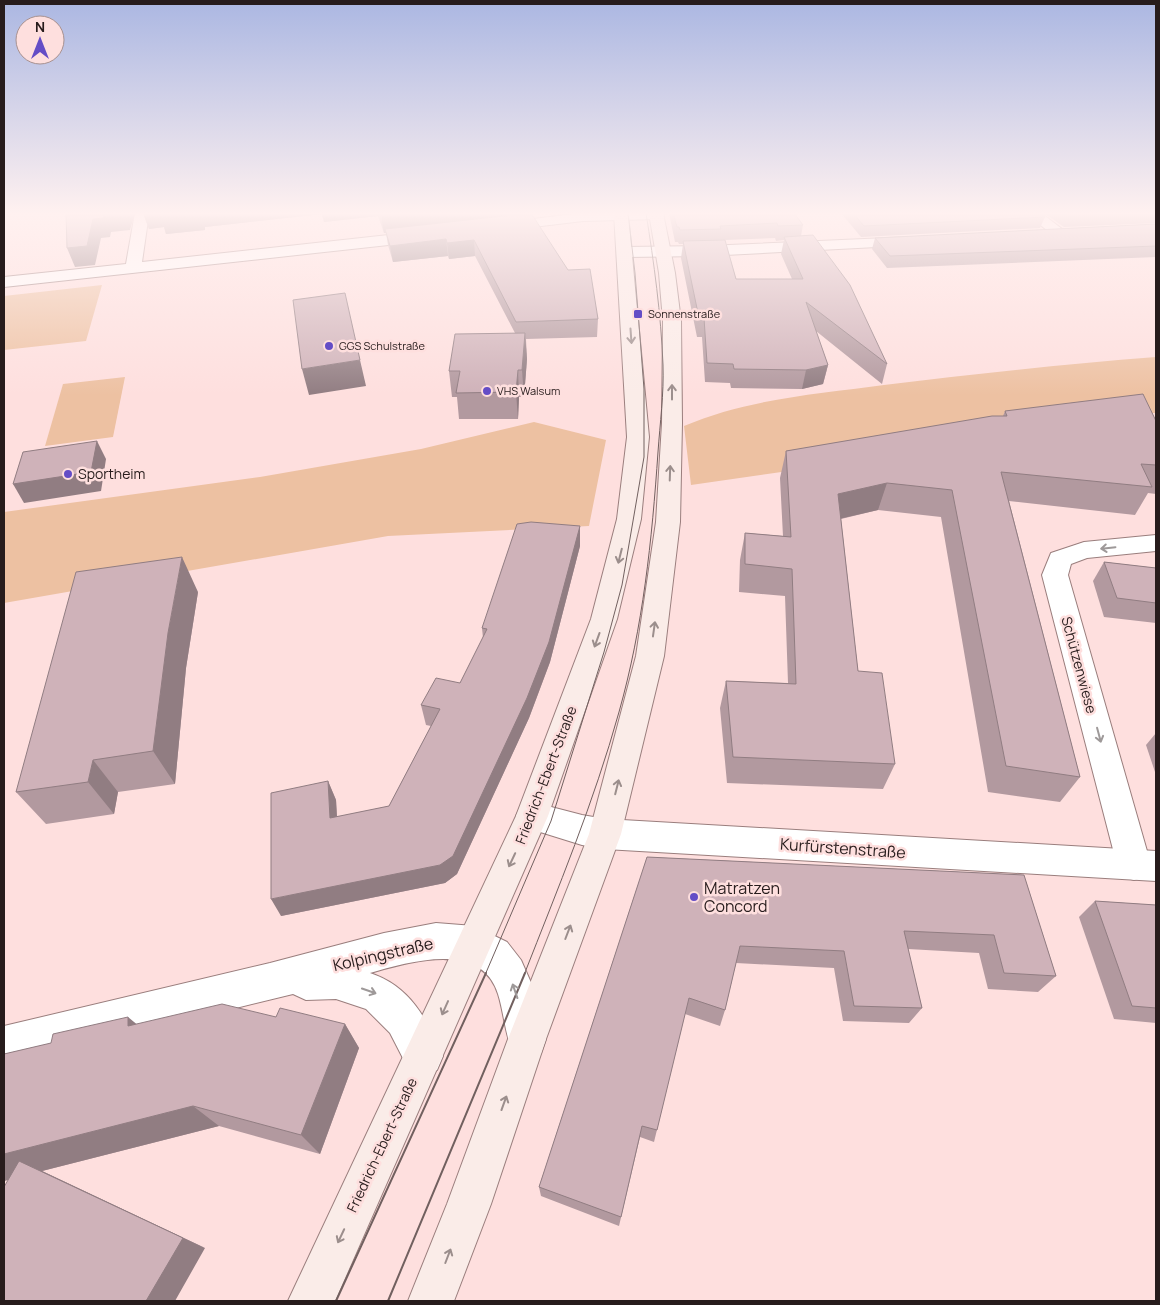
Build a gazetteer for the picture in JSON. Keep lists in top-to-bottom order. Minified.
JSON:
{"streets":{"main road":["Friedrich-Ebert-Straße"],"street":["Schützenwiese","Kurfürstenstraße","Kolpingstraße"]},"crossings":[["Schützenwiese","Kurfürstenstraße"],["Friedrich-Ebert-Straße","Kurfürstenstraße"],["Friedrich-Ebert-Straße","Kolpingstraße"]],"places":{"transit":["Sonnenstraße"],"other":["GGS Schulstraße","VHS Walsum","Sportheim","Matratzen Concord"]},"north":"top"}
